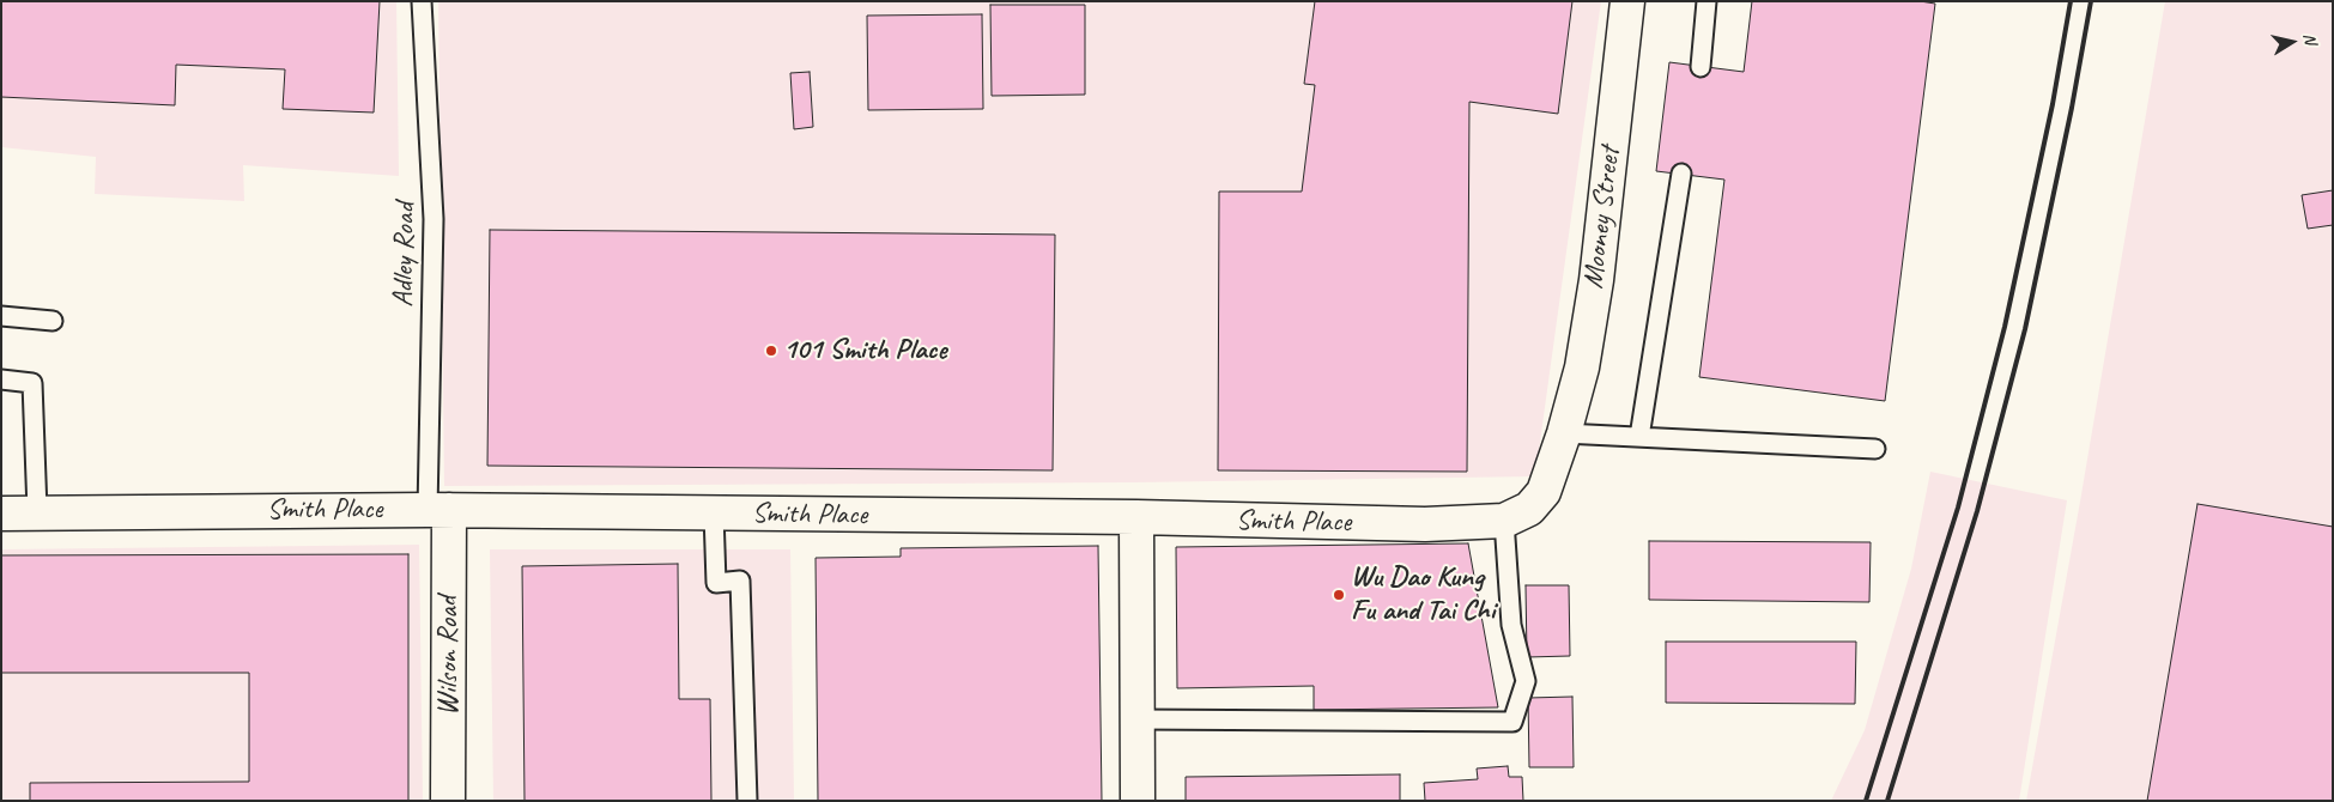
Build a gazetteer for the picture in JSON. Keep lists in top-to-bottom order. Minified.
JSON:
{"streets":{"street":["Mooney Street","Smith Place","Wilson Road"],"lane":["Adley Road"]},"crossings":[["Mooney Street","Smith Place"],["Adley Road","Smith Place"],["Adley Road","Wilson Road"],["Smith Place","Wilson Road"]],"places":["101 Smith Place","Wu Dao Kung Fu and Tai Chi"],"north":"right"}
